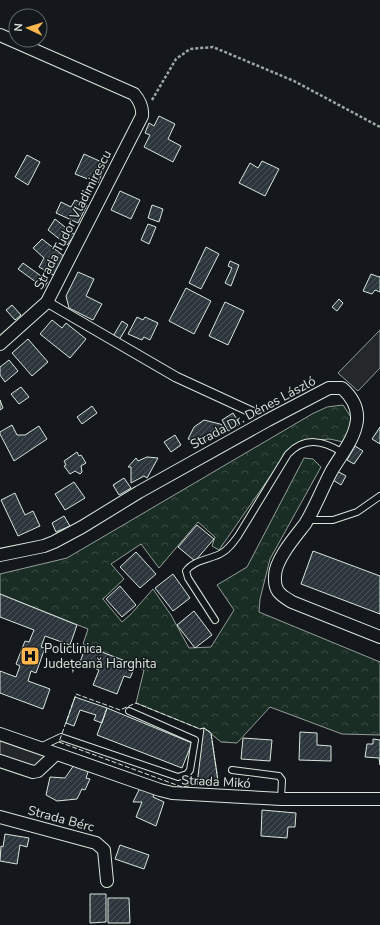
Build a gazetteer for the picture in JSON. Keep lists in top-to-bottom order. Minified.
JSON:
{"streets":{"street":["Strada Tudor Vladimirescu","Strada Dr. Dénes László","Strada Mikó","Strada Bérc"]},"places":{"hospital":["Policlinica Județeană Harghita"]},"north":"left"}
